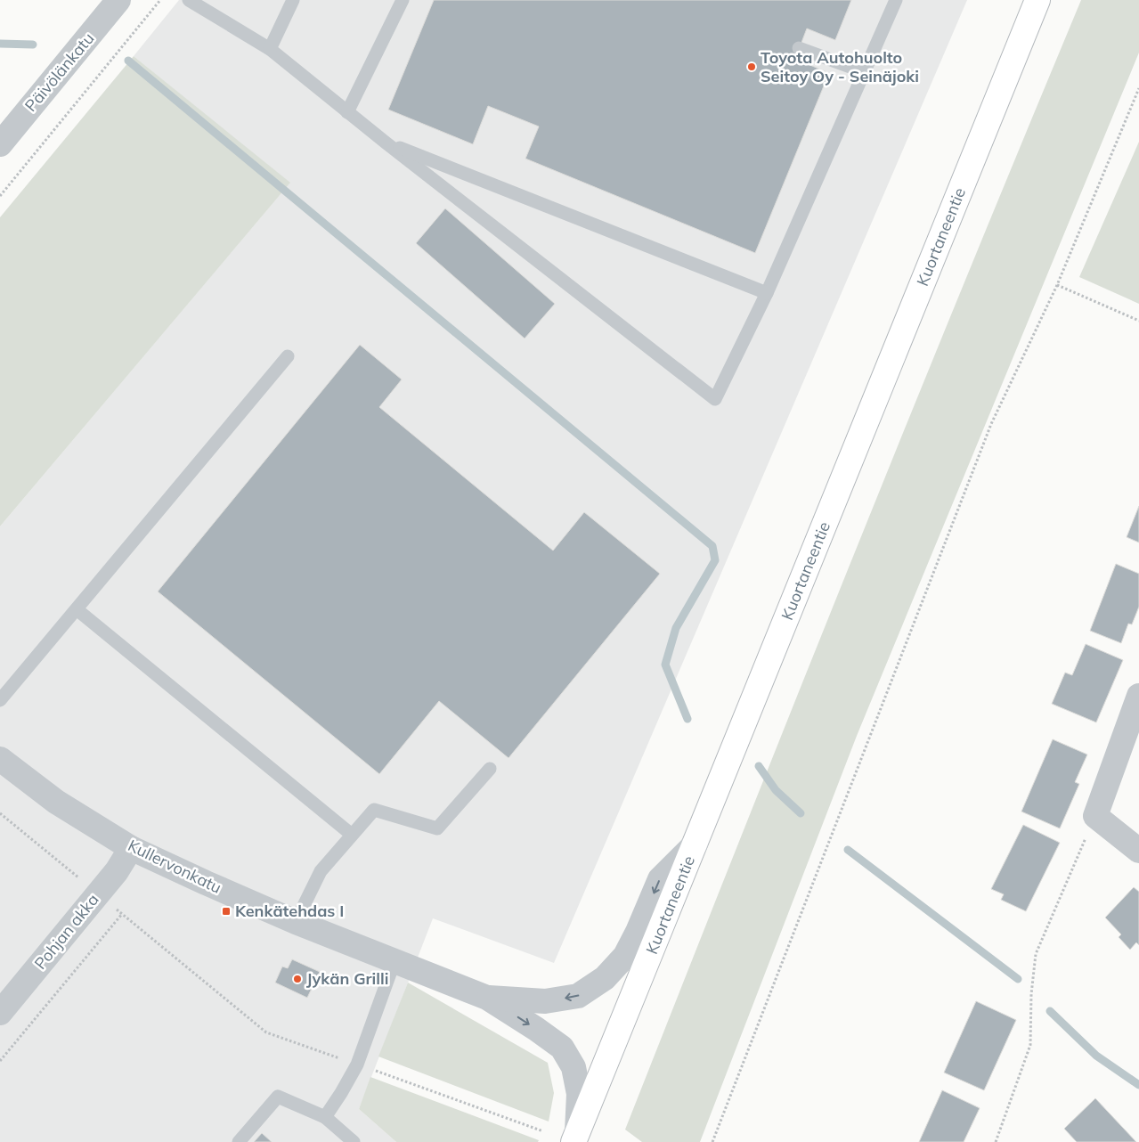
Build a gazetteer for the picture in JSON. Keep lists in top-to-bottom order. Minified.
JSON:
{"streets":{"highway":["Kuortaneentie"],"street":["Päivölänkatu","Kullervonkatu","Pohjan akka"]},"crossings":[["Kuortaneentie","Kullervonkatu"],["Kullervonkatu","Pohjan akka"]],"places":{"other":["Toyota Autohuolto Seitoy Oy - Seinäjoki","Jykän Grilli"],"transit":["Kenkätehdas I"]}}
